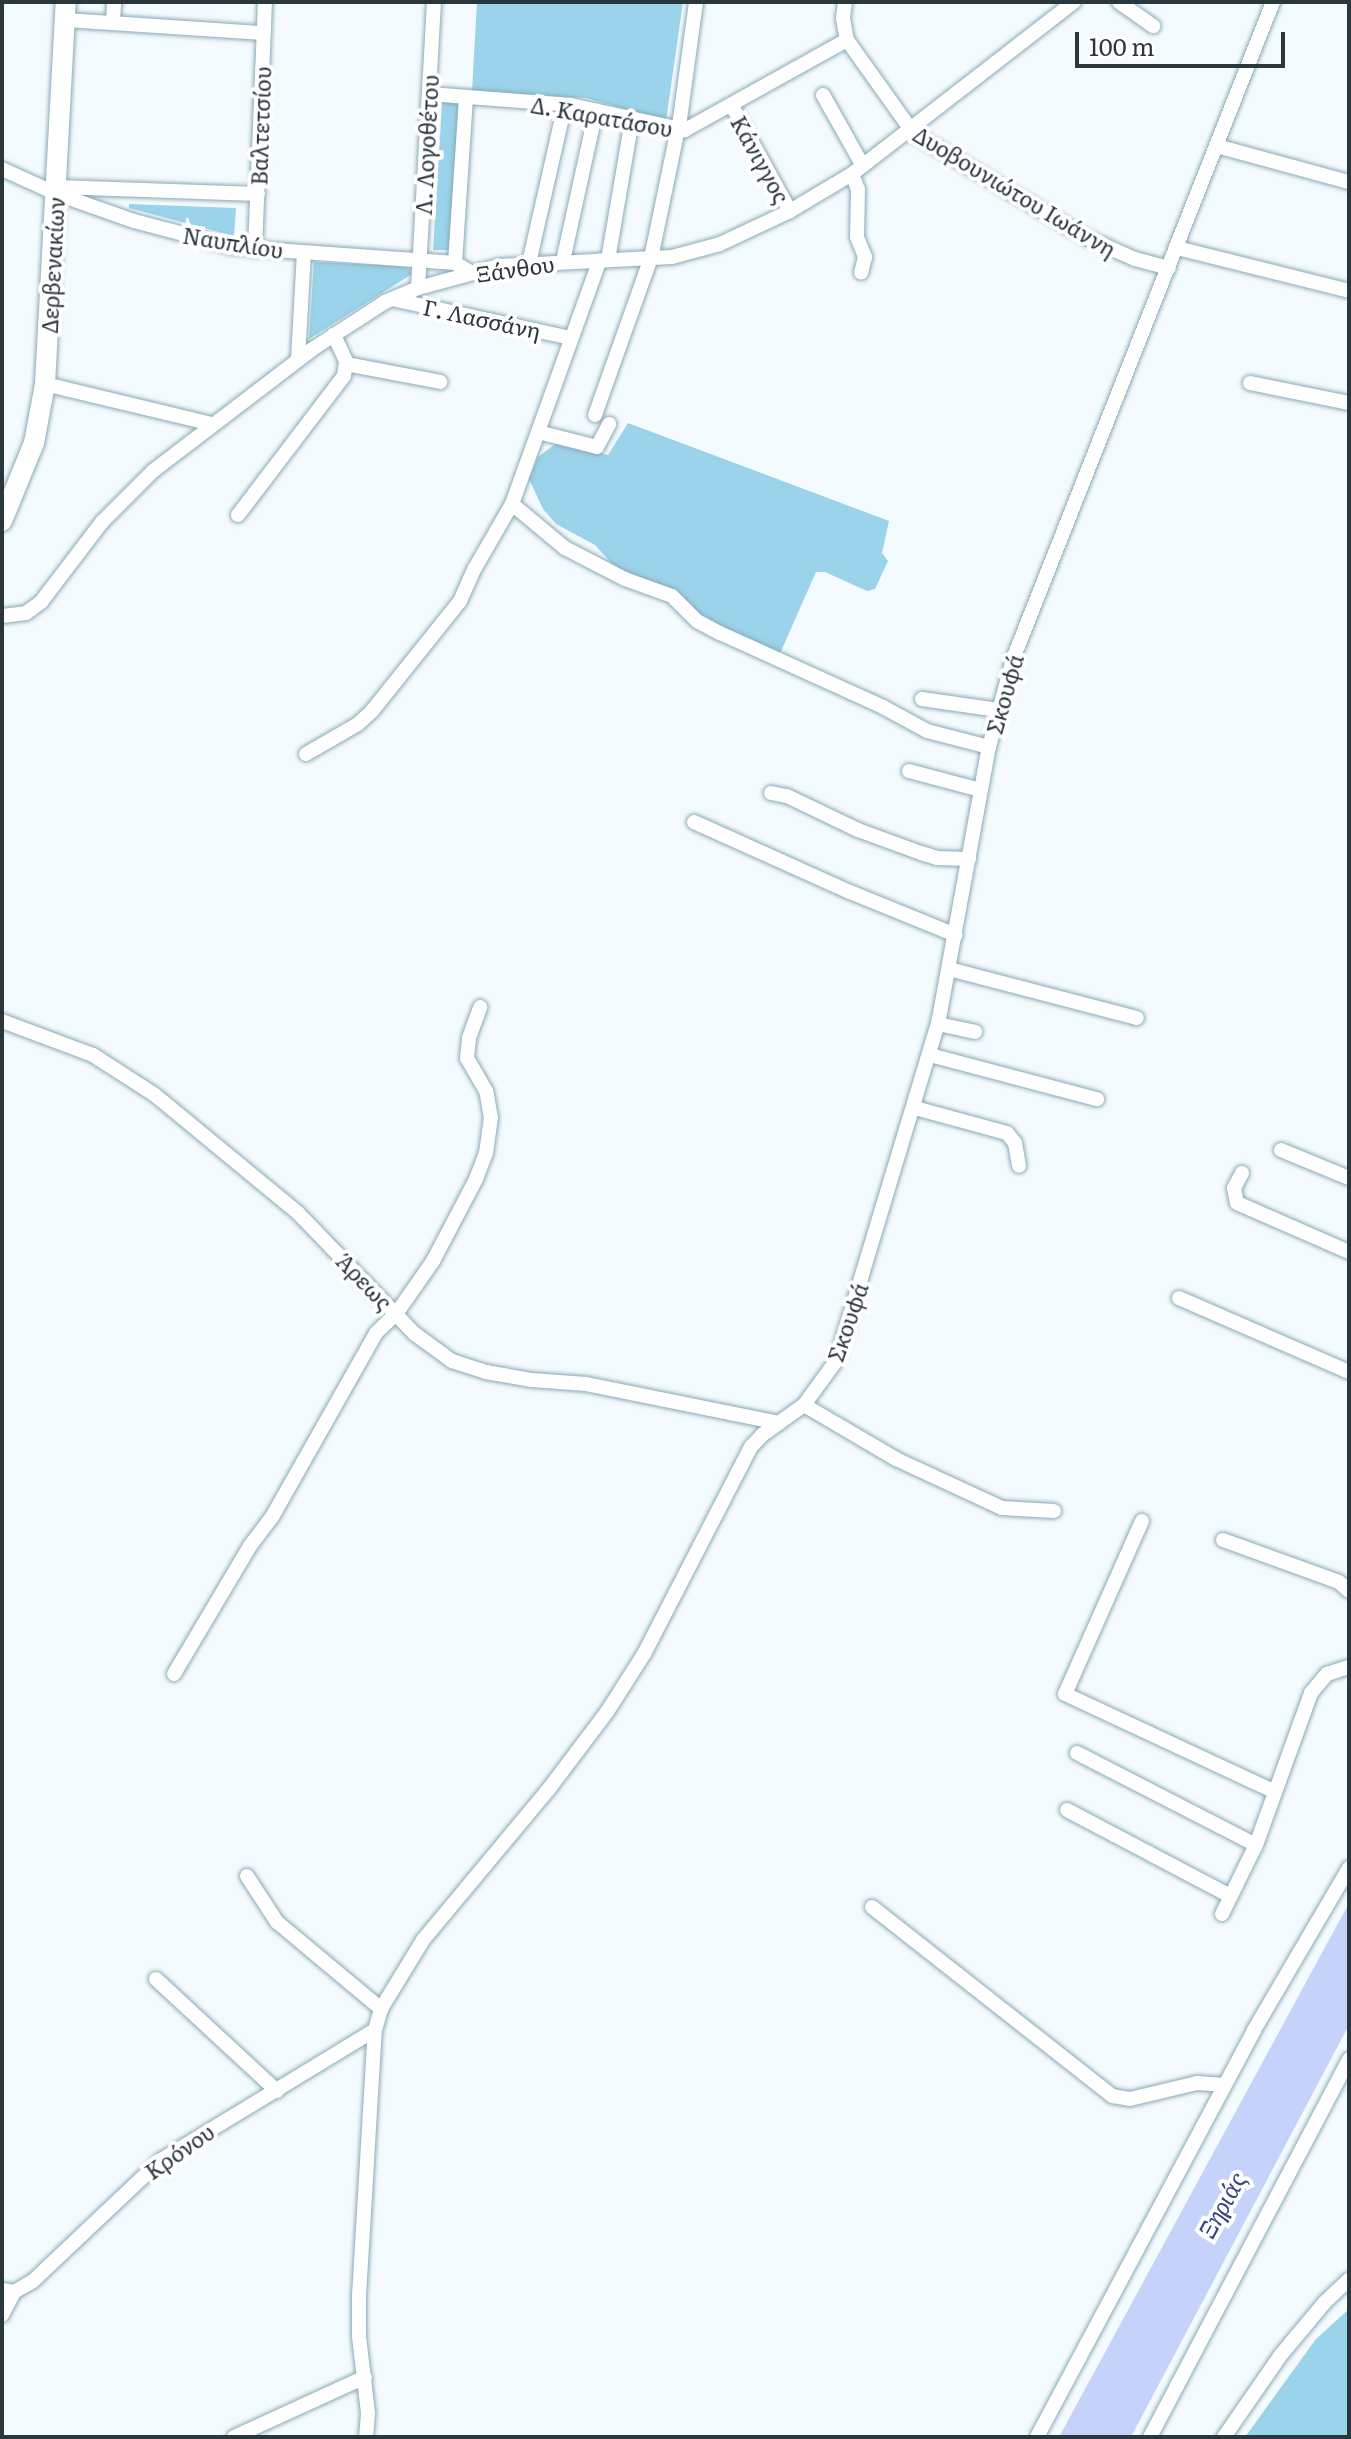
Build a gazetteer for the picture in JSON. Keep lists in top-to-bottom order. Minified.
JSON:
{"streets":{"main road":["Δερβενακίων"],"street":["Δ. Καρατάσου","Βαλτετσίου","Λ. Λογοθέτου","Κάνιγγος","Δυοβουνιώτου Ιωάννη","Ναυπλίου","Ξάνθου","Γ. Λασσάνη","Σκουφά","Άρεως","Κρόνου"]},"crossings":[["Δ. Καρατάσου","Λ. Λογοθέτου"],["Δ. Καρατάσου","Κάνιγγος"],["Δ. Καρατάσου","Δυοβουνιώτου Ιωάννη"],["Βαλτετσίου","Ναυπλίου"],["Λ. Λογοθέτου","Ναυπλίου"],["Λ. Λογοθέτου","Ξάνθου"],["Κάνιγγος","Ξάνθου"],["Δυοβουνιώτου Ιωάννη","Ξάνθου"],["Δυοβουνιώτου Ιωάννη","Σκουφά"],["Ναυπλίου","Δερβενακίων"],["Ναυπλίου","Ξάνθου"],["Ξάνθου","Γ. Λασσάνη"],["Σκουφά","Άρεως"],["Σκουφά","Κρόνου"]],"water":["Ξηριάς"],"scale_bar":"100 m"}
